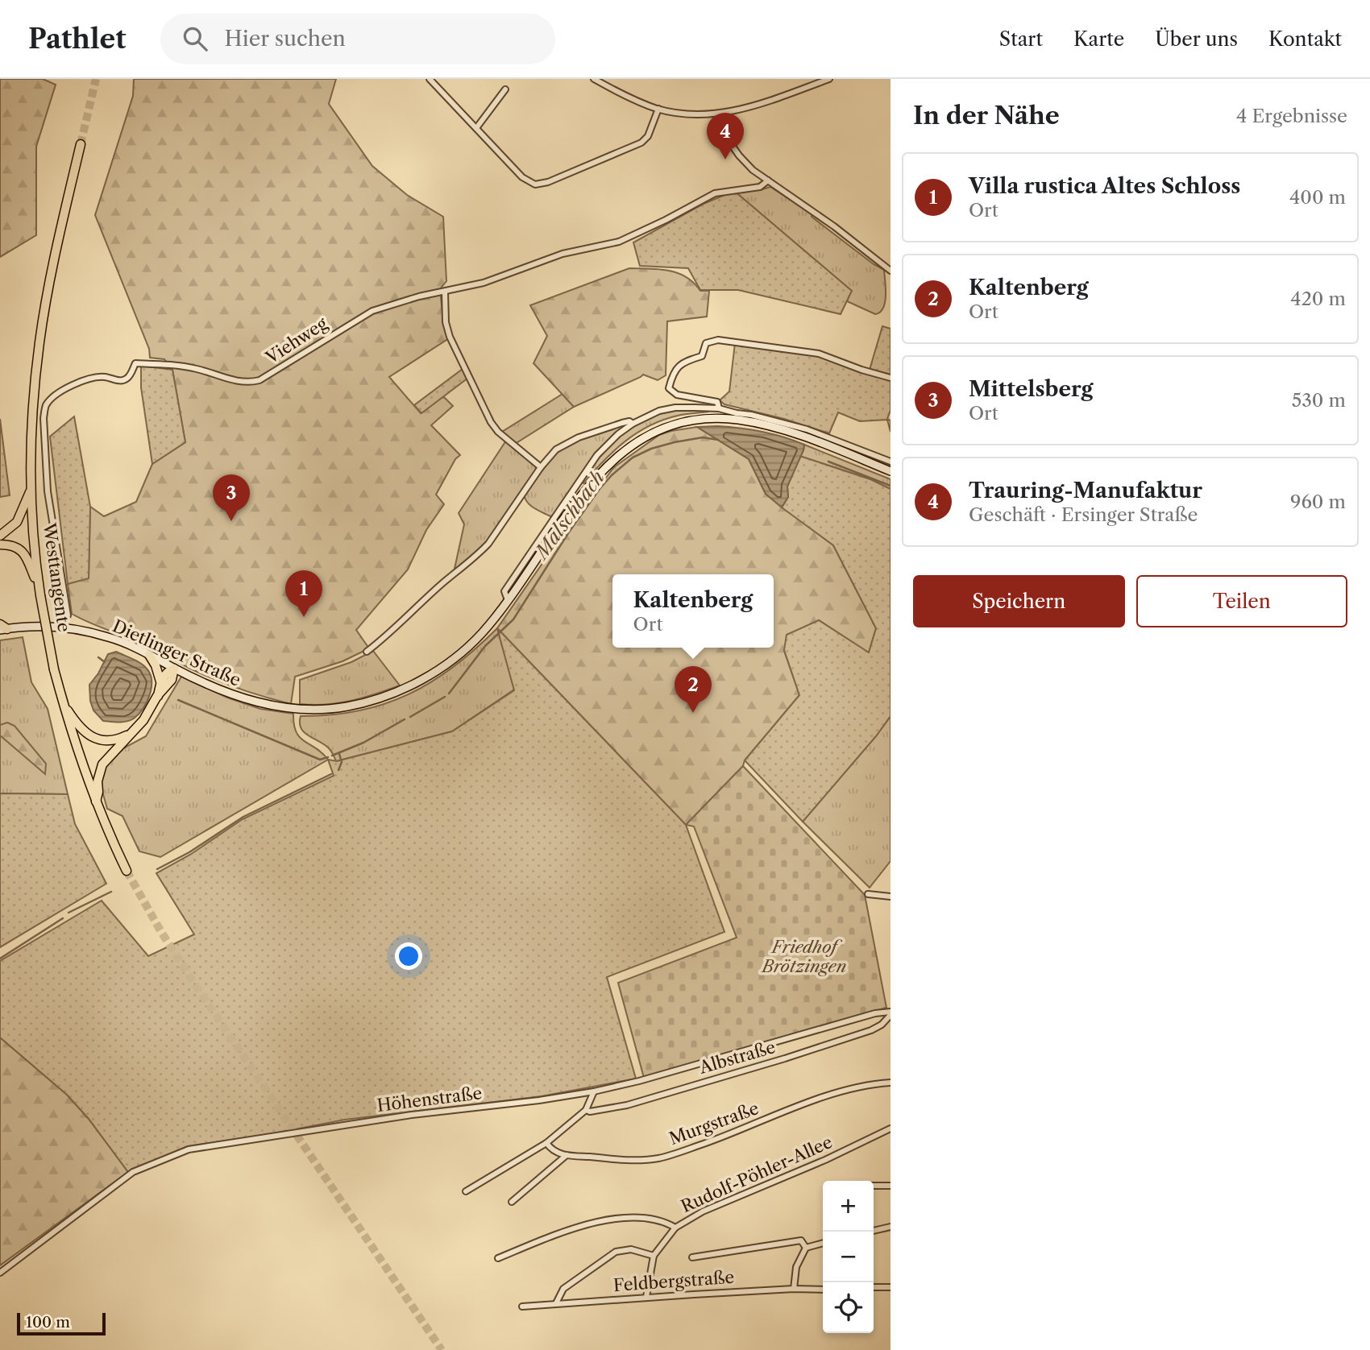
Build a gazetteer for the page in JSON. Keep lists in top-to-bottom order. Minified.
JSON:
{"streets":{"highway":["Westtangente"],"main road":["Dietlinger Straße"],"street":["Viehweg","Albstraße","Höhenstraße","Murgstraße","Rudolf-Pöhler-Allee","Feldbergstraße"]},"crossings":[["Albstraße","Höhenstraße"],["Rudolf-Pöhler-Allee","Feldbergstraße"]],"water":["Malschbach"],"parks":["Friedhof Brötzingen"],"scale_bar":"100 m","page":{"header":"Pathlet","search":"Hier suchen","nav":["Start","Karte","Über uns","Kontakt"],"heading":["In der Nähe","4 Ergebnisse"],"pins":["4","3","1","2"],"list":[{"mark":"1","name":"Villa rustica Altes Schloss","note":"Ort","value":"400 m"},{"mark":"2","name":"Kaltenberg","note":"Ort","value":"420 m"},{"mark":"3","name":"Mittelsberg","note":"Ort","value":"530 m"},{"mark":"4","name":"Trauring-Manufaktur","note":"Geschäft · Ersinger Straße","value":"960 m"}],"buttons":["Speichern","Teilen"],"popup":["Kaltenberg","Ort"],"map_buttons":["+","−"],"scale":"100 m"}}
